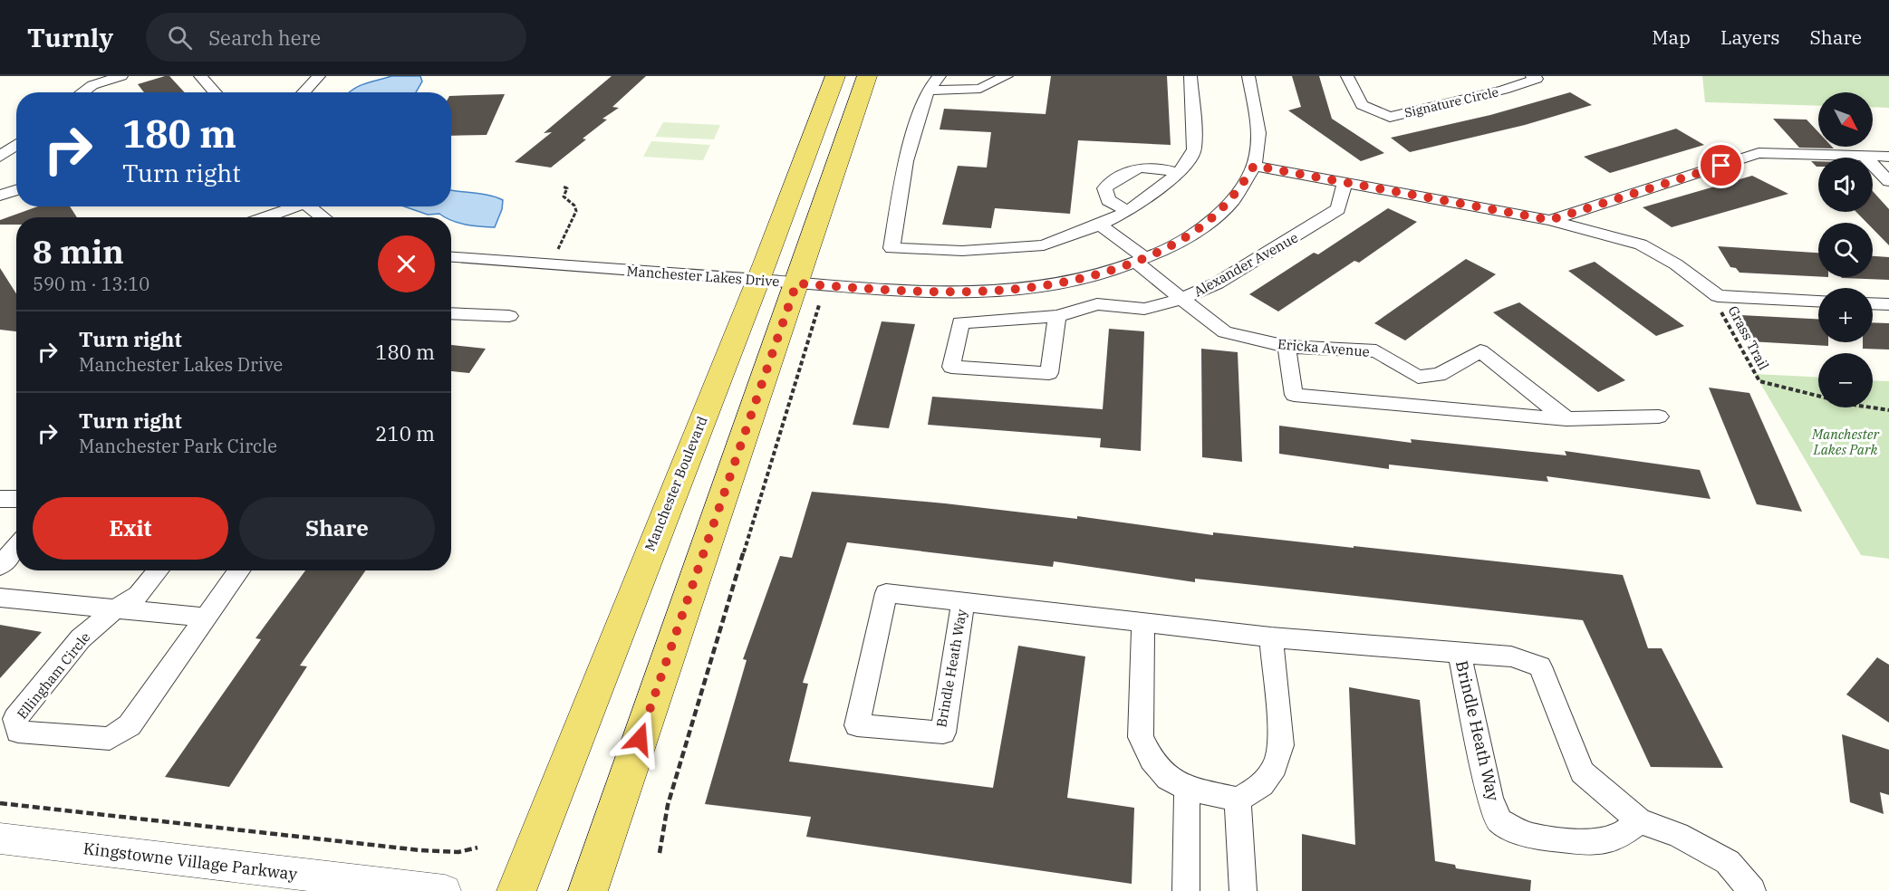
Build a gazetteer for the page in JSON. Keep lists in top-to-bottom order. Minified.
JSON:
{"streets":{"main road":["Manchester Boulevard"],"street":["Signature Circle","Alexander Avenue","Manchester Lakes Drive","Ericka Avenue","Brindle Heath Way","Ellingham Circle","Kingstowne Village Parkway"],"path":["Grass Trail"]},"crossings":[["Alexander Avenue","Ericka Avenue"],["Manchester Lakes Drive","Ericka Avenue"],["Manchester Lakes Drive","Manchester Boulevard"]],"parks":["Manchester Lakes Park"],"north":"bottom right","page":{"header":"Turnly","search":"Search here","nav":["Map","Layers","Share"],"map_buttons":["+","−"],"turn":["180 m","Turn right"],"heading":["8 min","590 m · 13:10"],"list":[{"name":"Turn right","note":"Manchester Lakes Drive","value":"180 m"},{"name":"Turn right","note":"Manchester Park Circle","value":"210 m"}],"buttons":["Exit","Share"]}}
